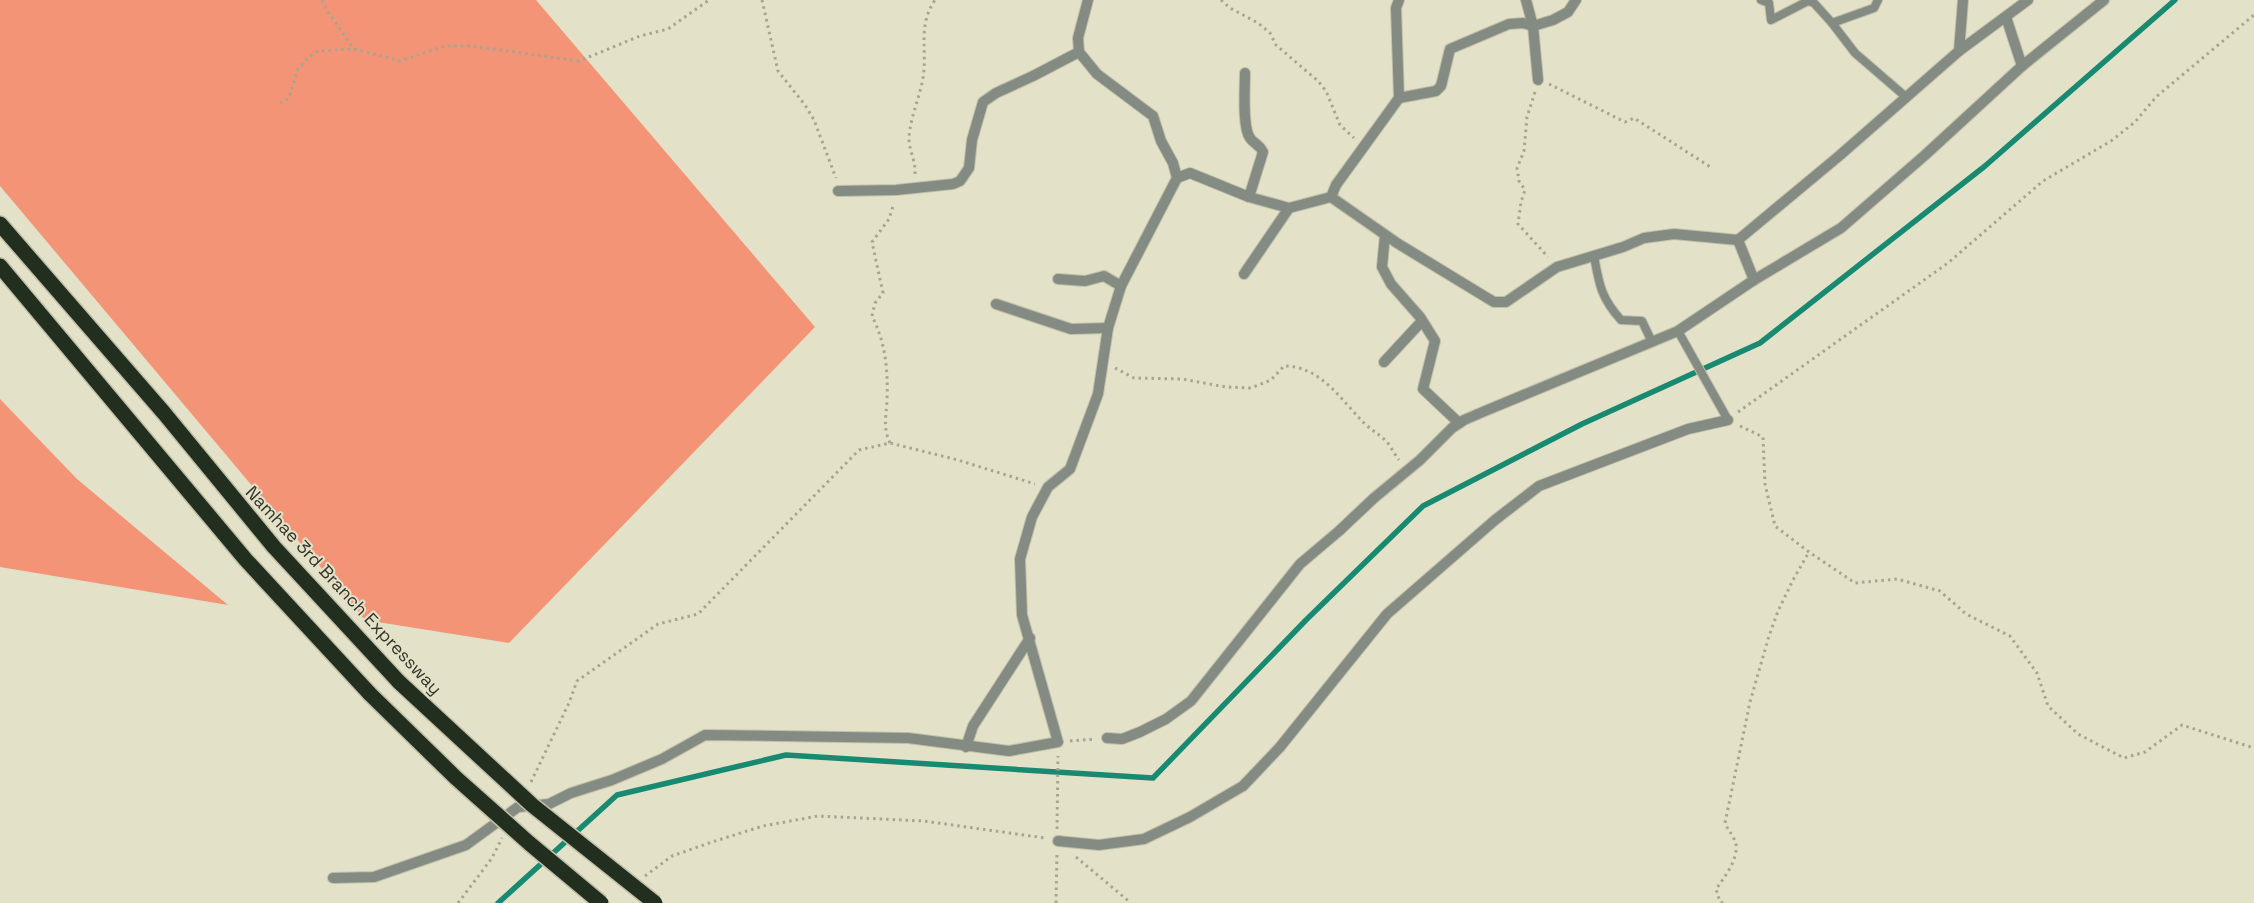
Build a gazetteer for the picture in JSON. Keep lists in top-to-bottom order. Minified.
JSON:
{"streets":{"highway":["Namhae 3rd Branch Expressway"]}}
